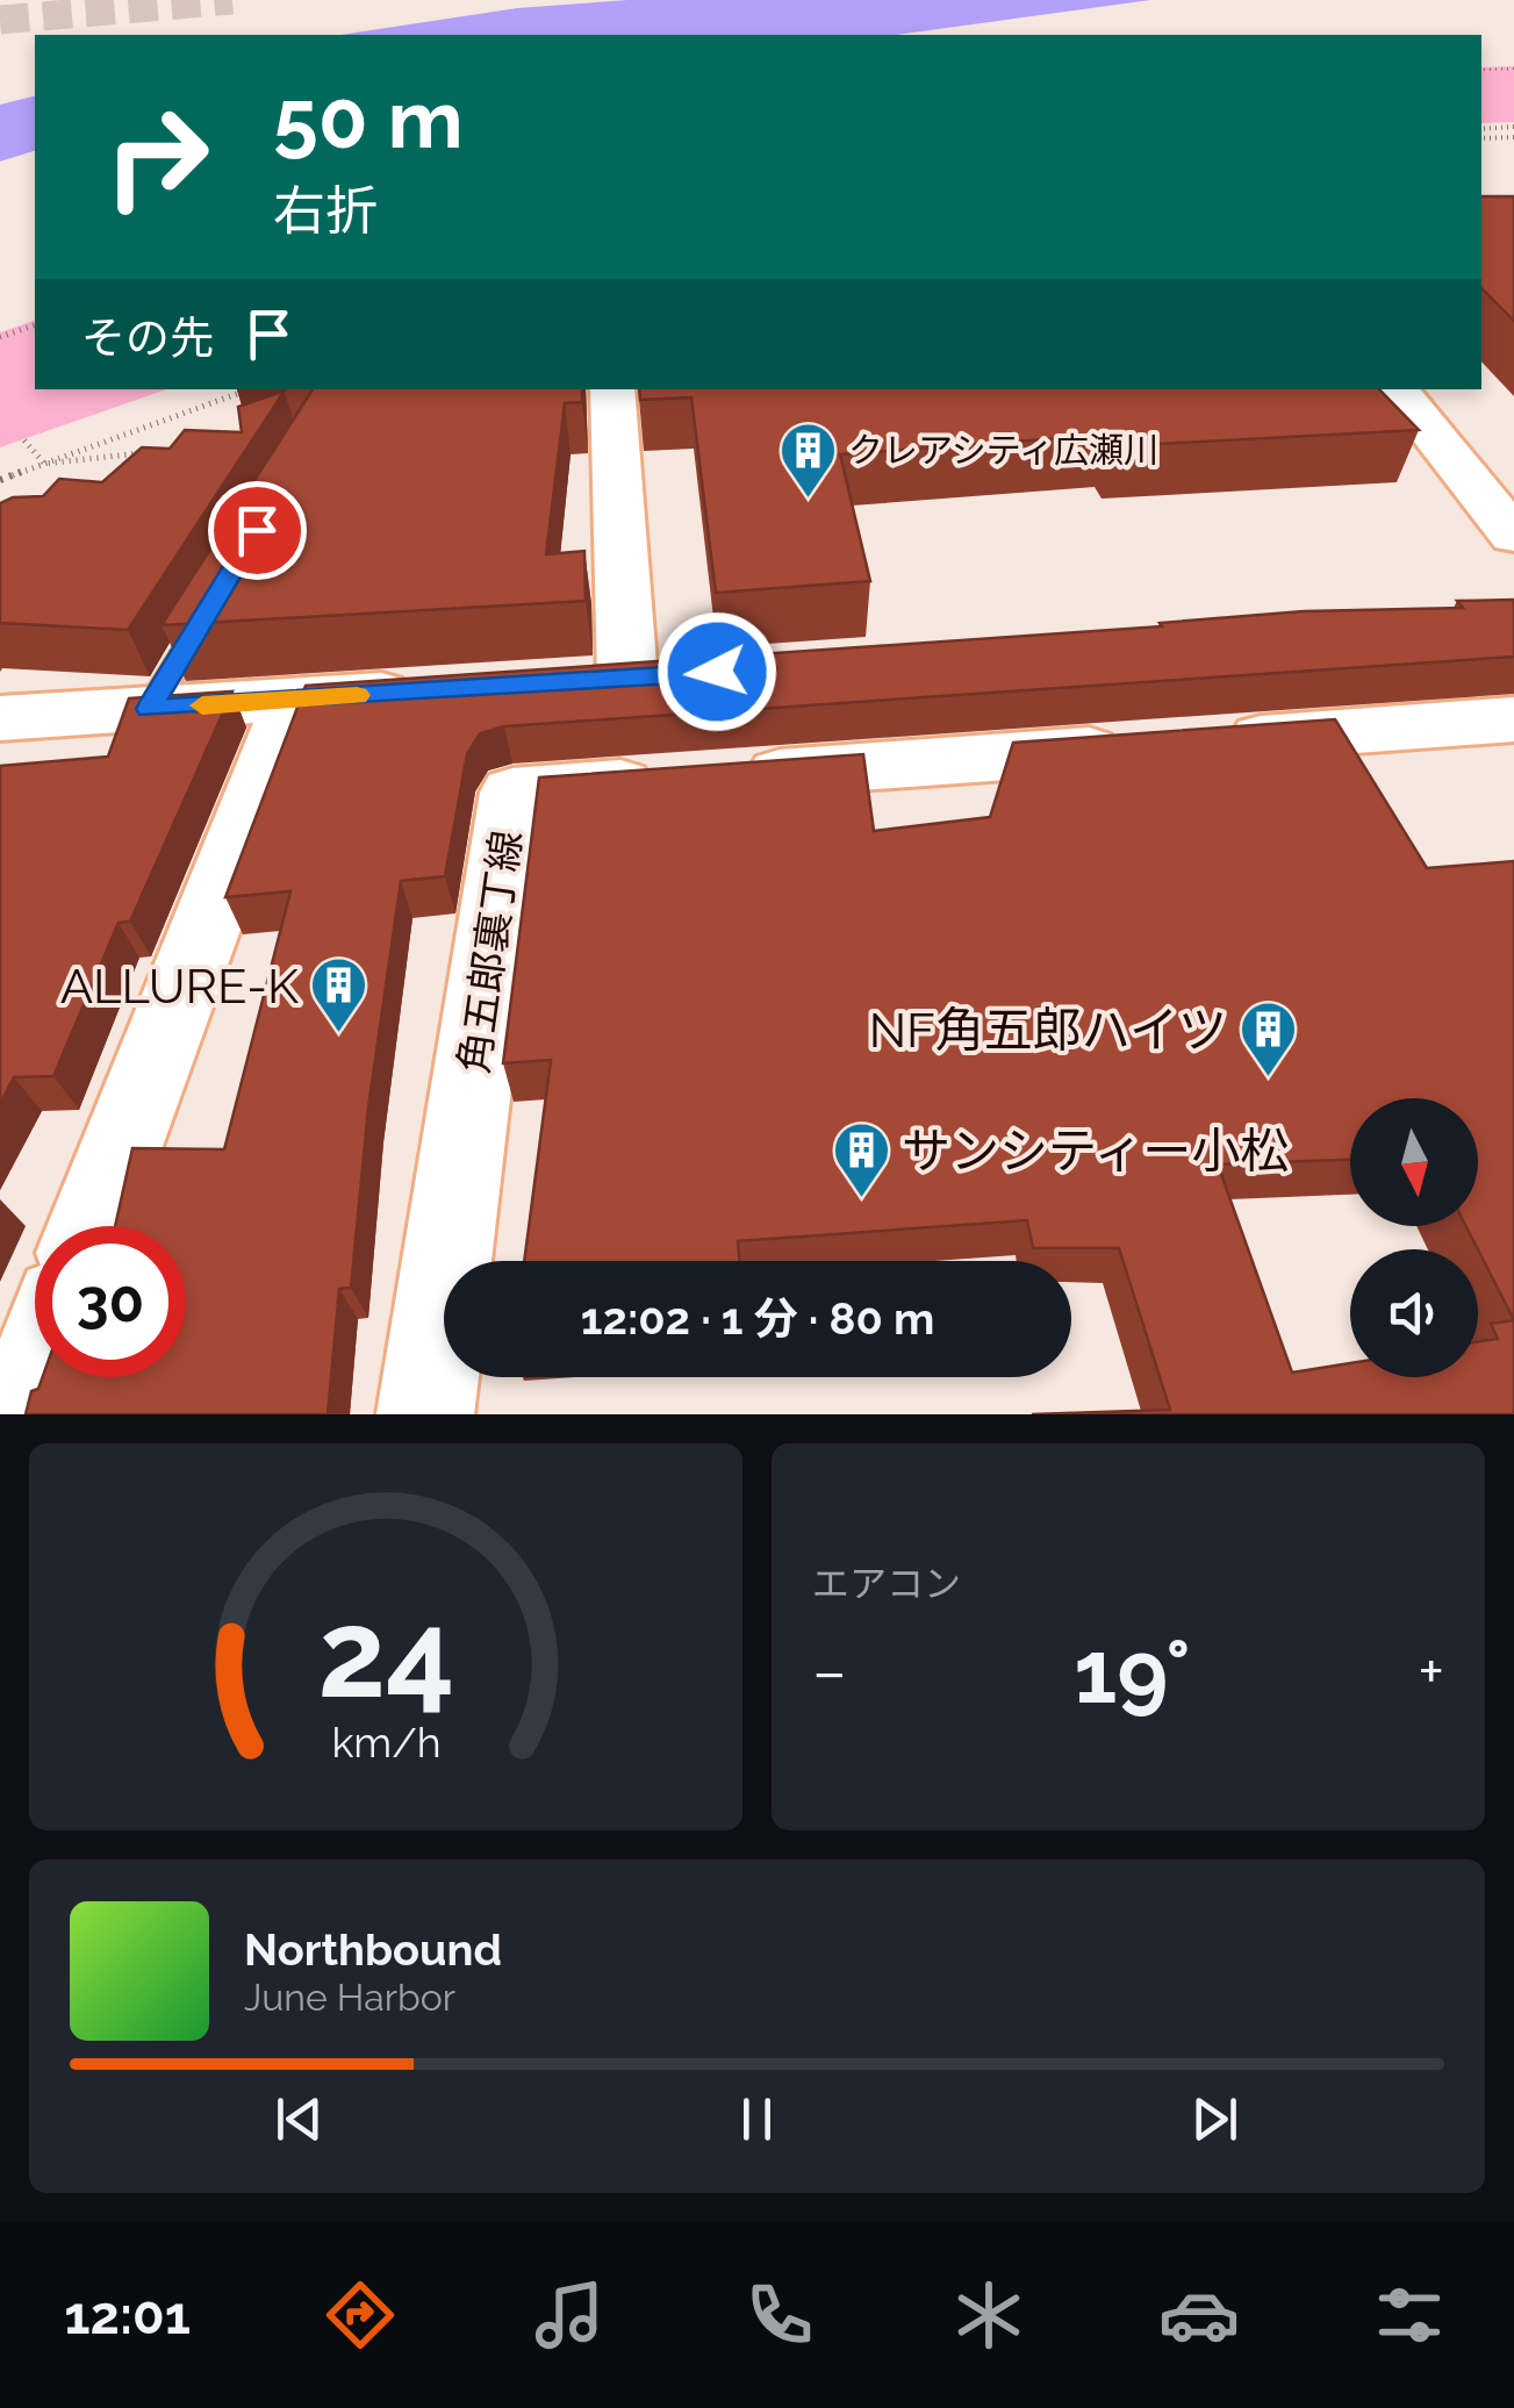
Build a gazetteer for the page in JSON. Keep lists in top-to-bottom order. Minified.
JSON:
{"streets":{"street":["角五郎裏丁線"]},"places":{"building":["クレアシティ広瀬川","ALLURE-K","NF角五郎ハイツ","サンシティー小松"]},"north":"bottom","page":{"turn":["50 m","右折"],"then":"その先","limit":"30","trip":"12:02 · 1 分 · 80 m","tile":"エアコン","heat":["−","19°","+"],"song":["Northbound","June Harbor"],"tabs":"12:01","gauge":["24","km/h"]}}
